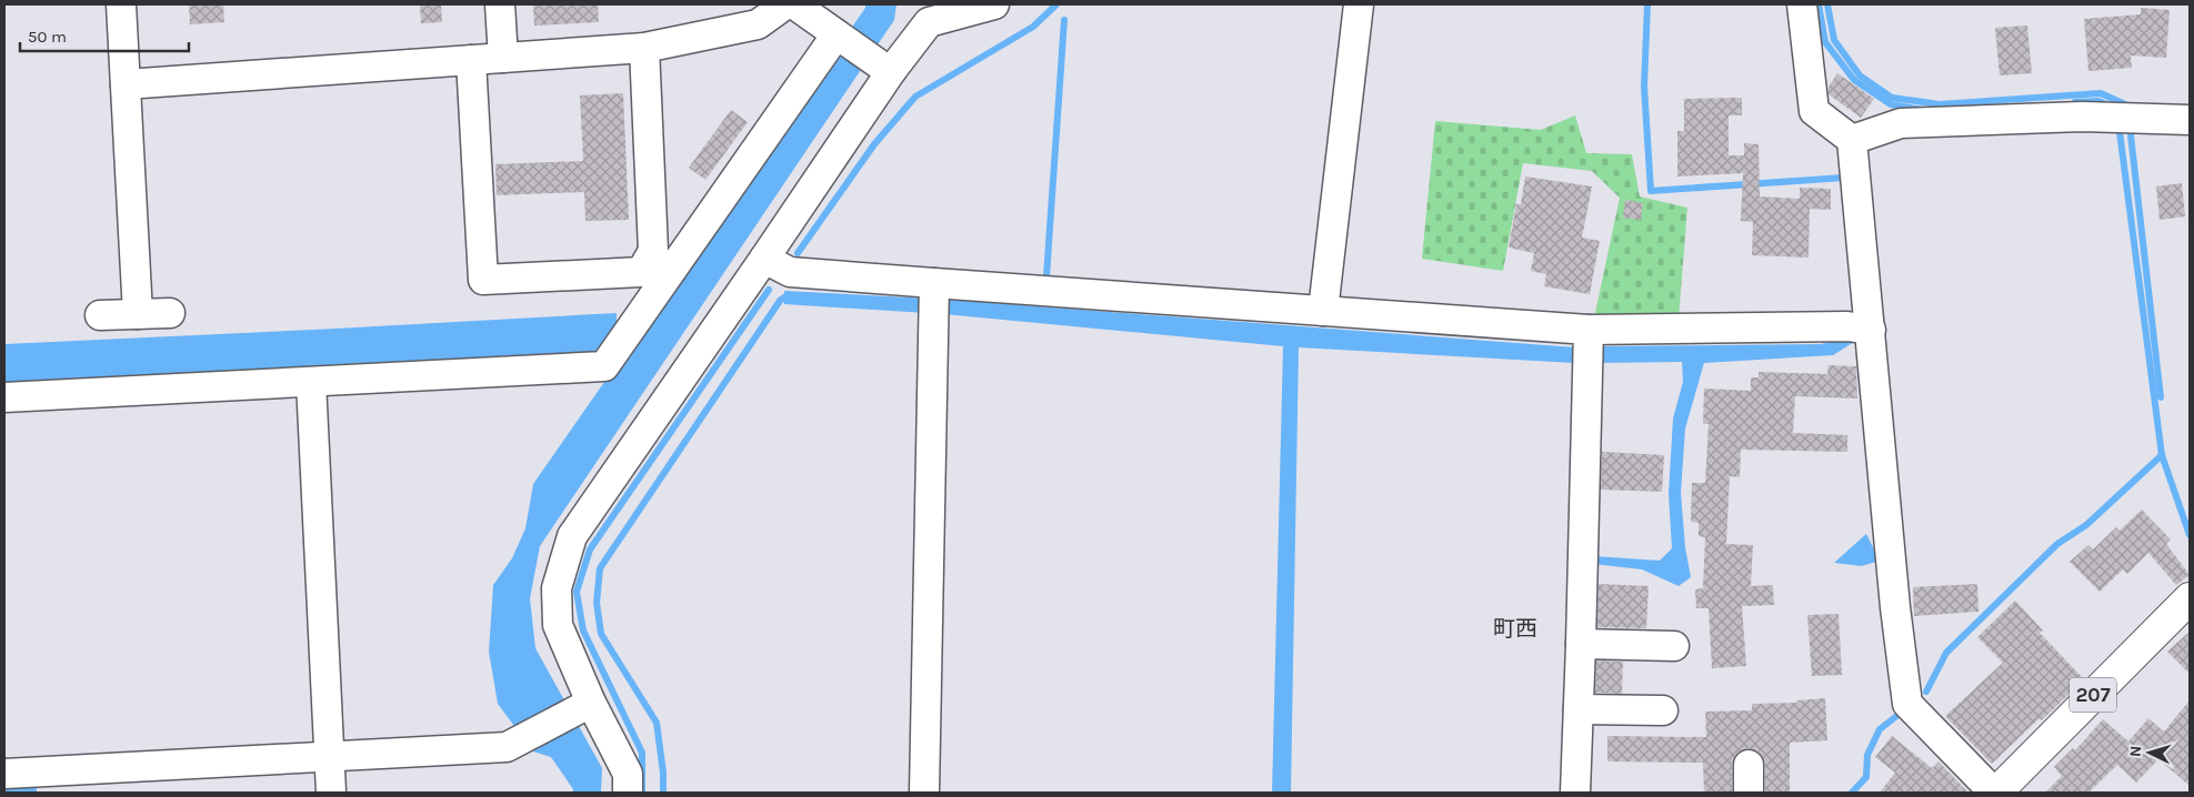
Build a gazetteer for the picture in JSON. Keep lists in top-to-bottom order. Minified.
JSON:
{"streets":{"highway":["207"]},"districts":["町西"],"scale_bar":"50 m","north":"left"}
